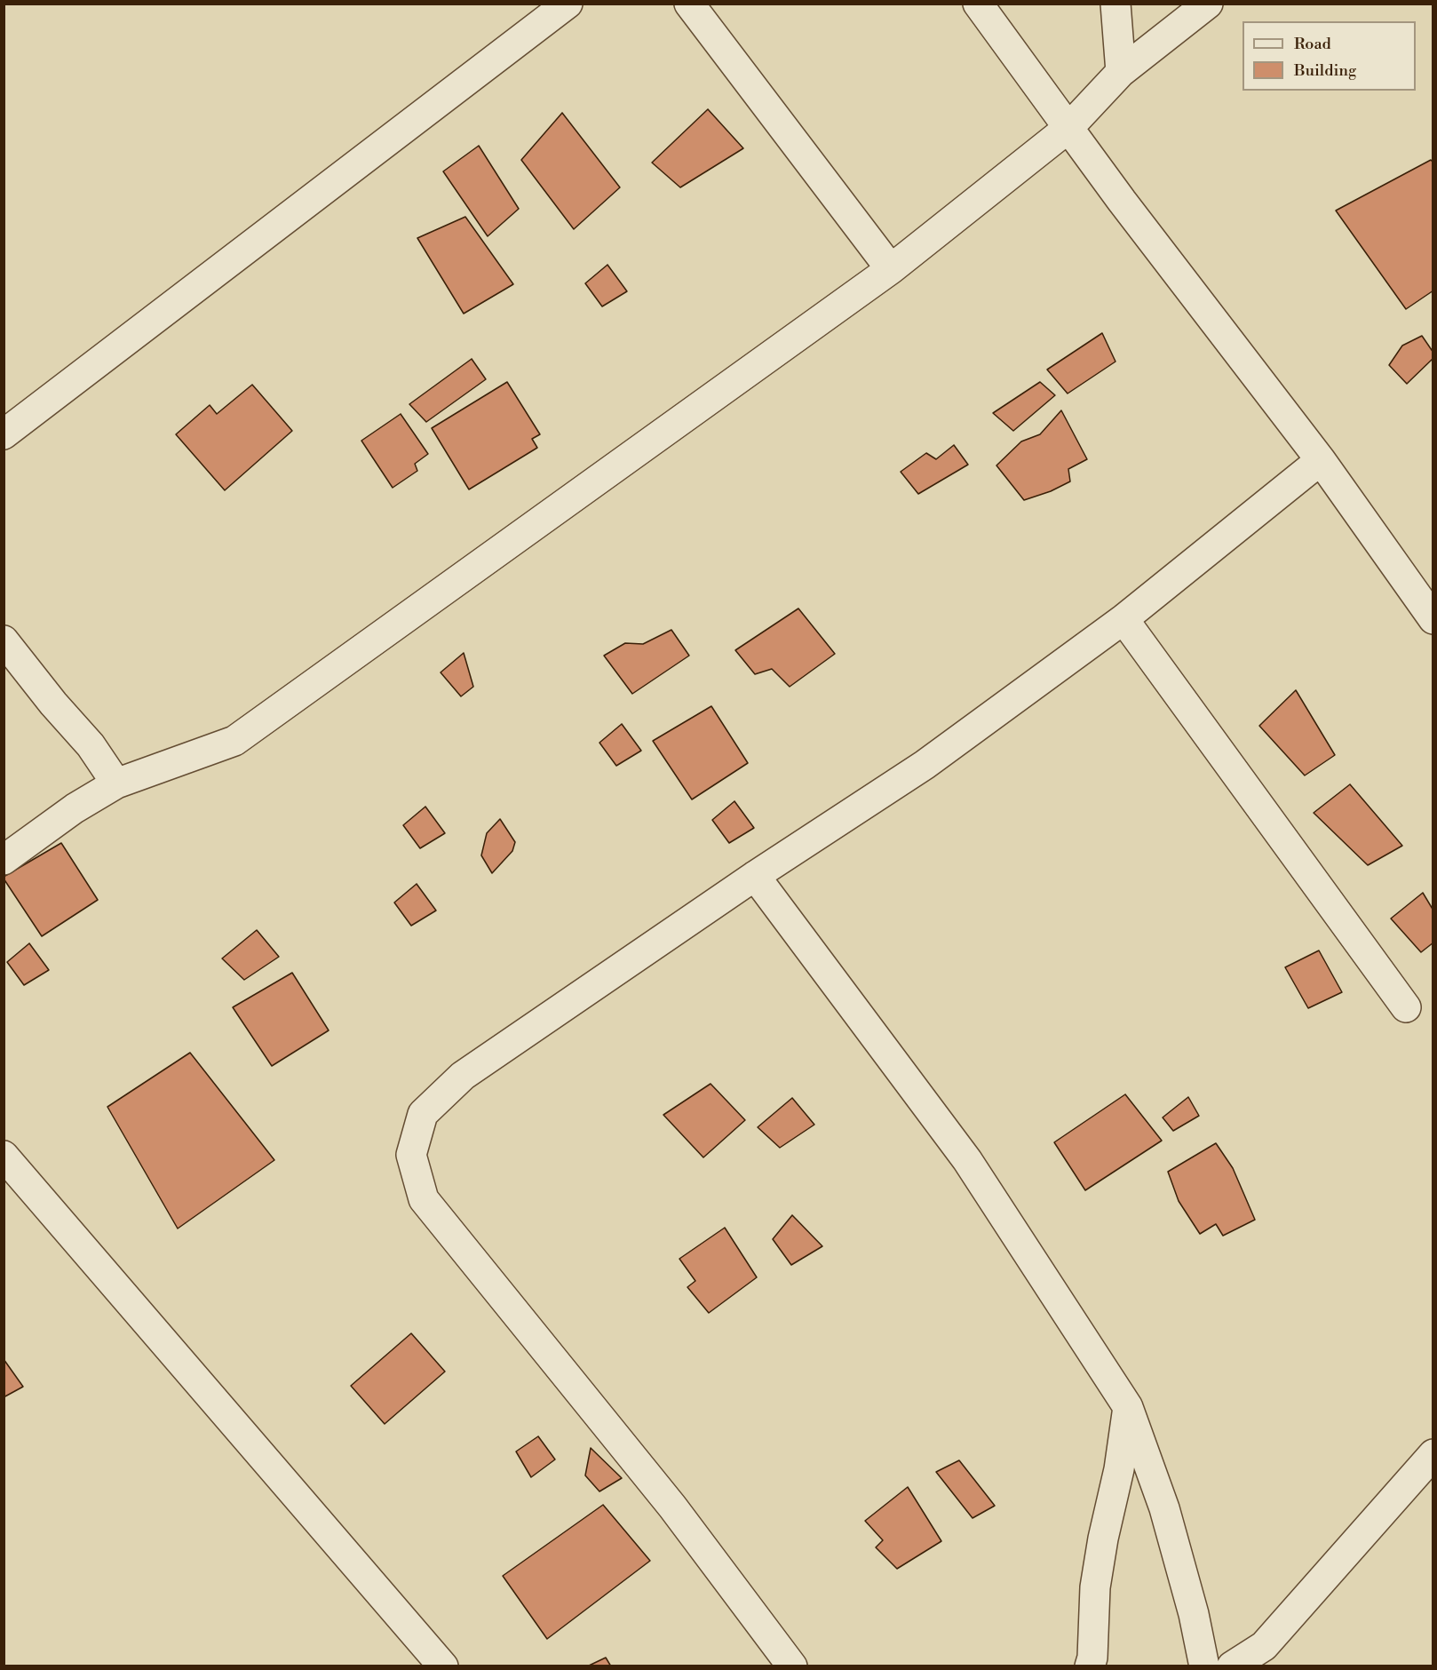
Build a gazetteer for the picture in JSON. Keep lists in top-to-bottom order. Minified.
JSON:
{"legend":["Road","Building"]}
